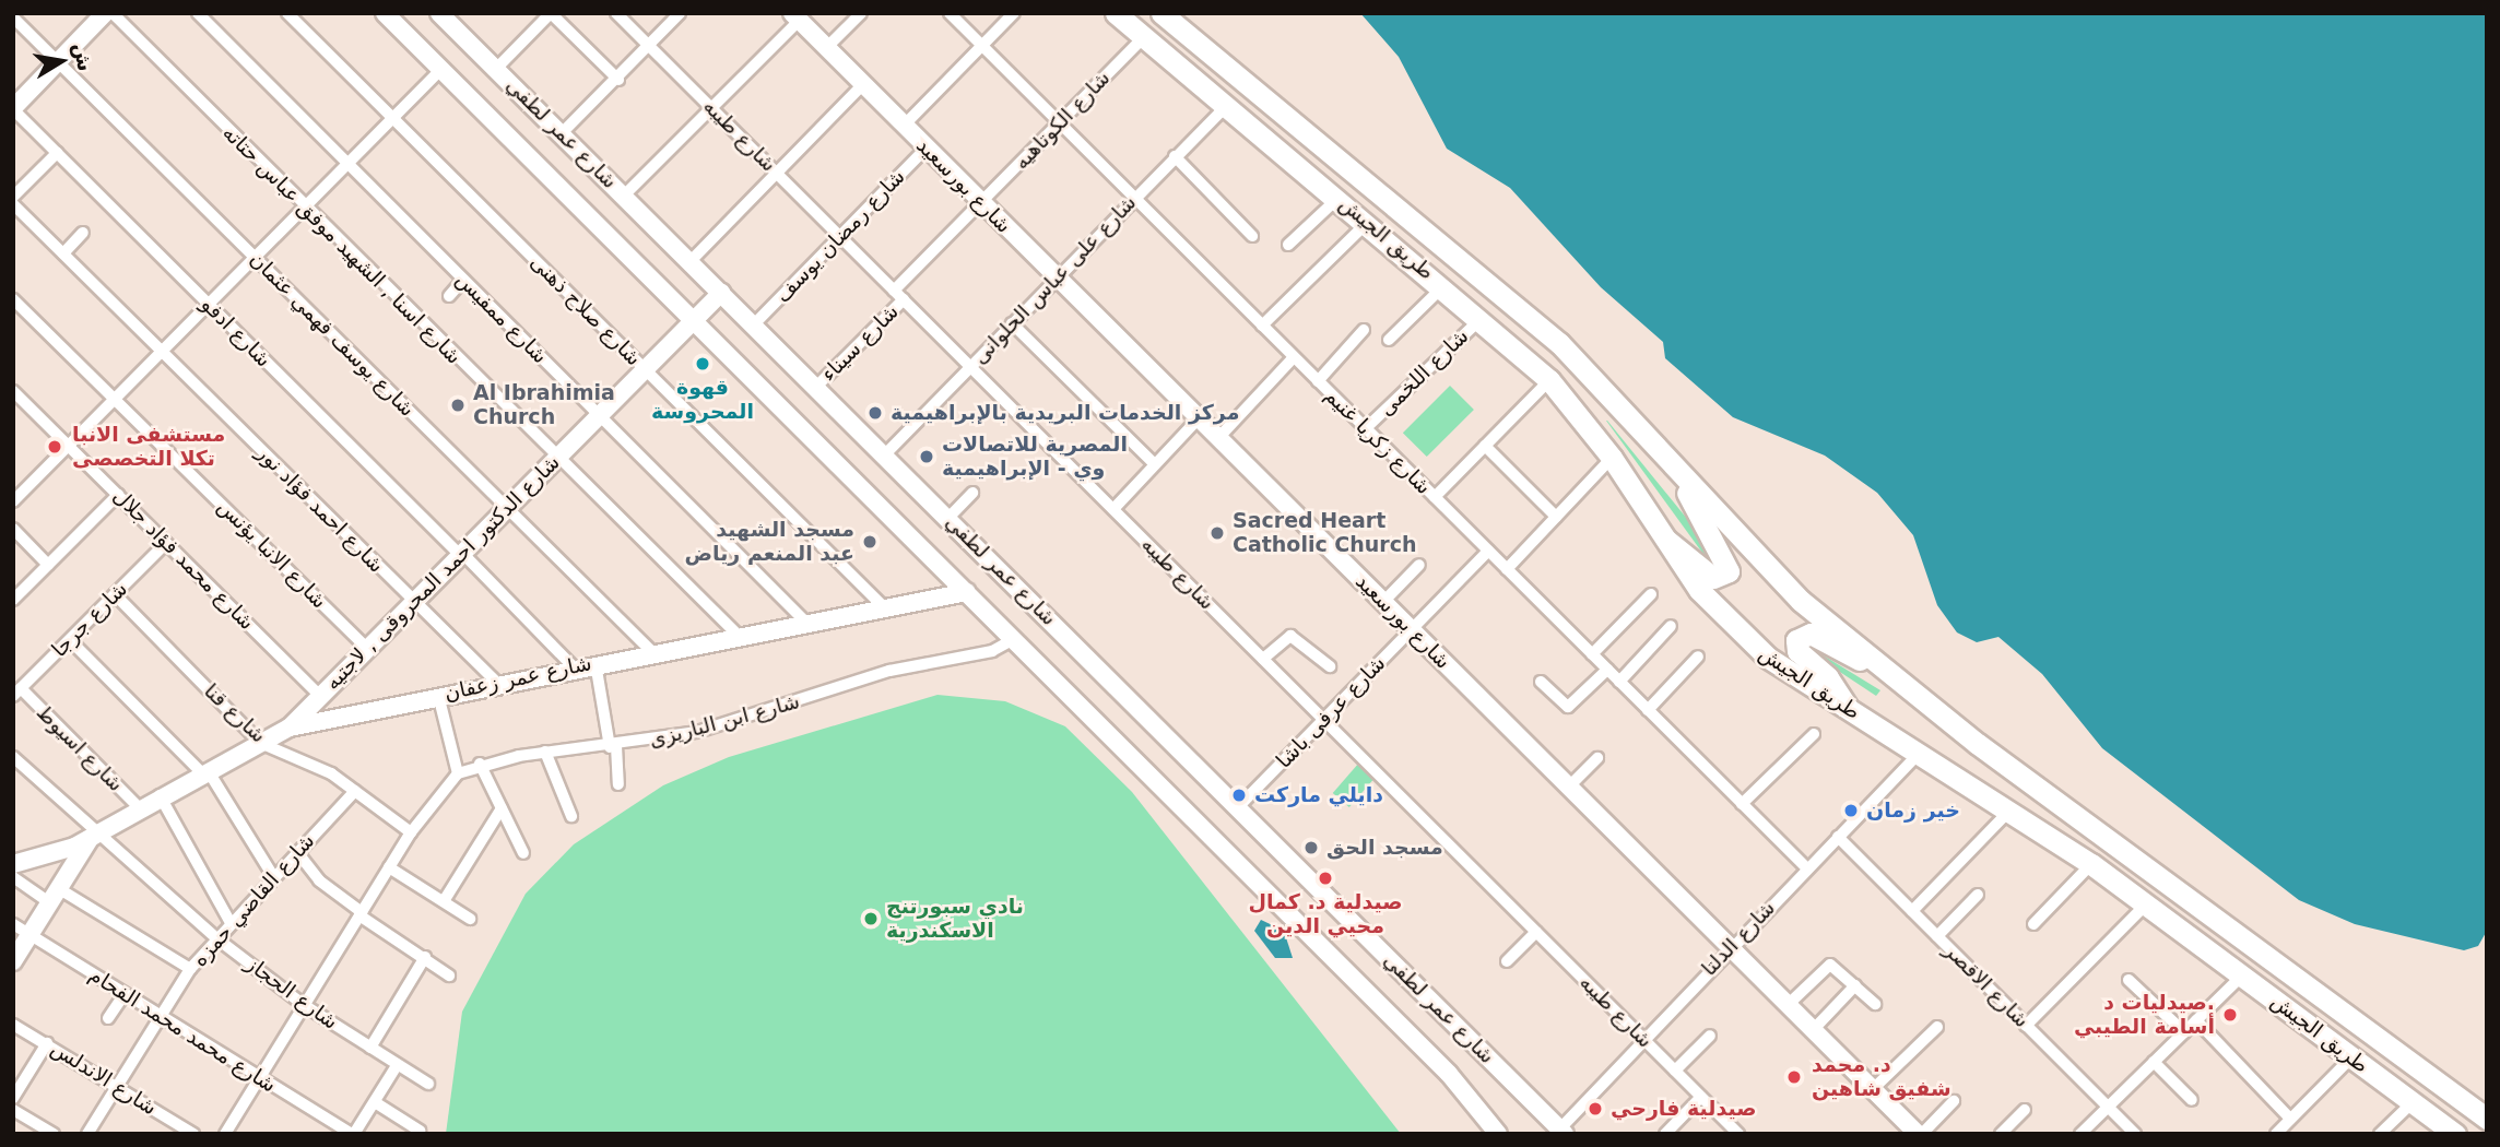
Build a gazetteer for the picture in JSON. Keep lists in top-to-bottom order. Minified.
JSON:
{"streets":{"highway":["طريق الجيش"],"street":["شارع الكوتاهيه","شارع عمر لطفي","شارع طيبه","شارع بورسعيد","شارع رمضان يوسف","شارع اسنا , الشهيد موفق عباس حتاته","شارع على عباس الحلوانى","شارع صلاح ذهنى","شارع ممفيس","شارع ادفو","شارع يوسف فهمي عثمان","شارع سيناء","شارع اللخمى","شارع زكريا غنيم","شارع احمد فؤاد نور","شارع الانبا يؤنس","شارع محمد فؤاد جلال","شارع الدكتور احمد المحروقى , لاجتيه","شارع جرجا","شارع عمر زعفان","شارع عرفى باشا","شارع قنا","شارع ابن الباريزى","شارع اسيوط","شارع القاضي حمزه","شارع الدلتا","شارع الاقصر","شارع الحجاز","شارع محمد محمد الفحام","شارع الاندلس"]},"crossings":[["شارع الكوتاهيه","شارع طيبه"],["شارع الكوتاهيه","شارع بورسعيد"],["شارع الكوتاهيه","طريق الجيش"],["شارع الكوتاهيه","شارع سيناء"],["شارع الكوتاهيه","شارع زكريا غنيم"],["شارع عمر لطفي","شارع رمضان يوسف"],["شارع عمر لطفي","شارع على عباس الحلوانى"],["شارع عمر لطفي","شارع سيناء"],["شارع عمر لطفي","شارع الدكتور احمد المحروقى , لاجتيه"],["شارع عمر لطفي","شارع عمر زعفان"],["شارع عمر لطفي","شارع عرفى باشا"],["شارع عمر لطفي","شارع ابن الباريزى"],["شارع عمر لطفي","شارع الدلتا"],["شارع طيبه","شارع رمضان يوسف"],["شارع طيبه","شارع على عباس الحلوانى"],["شارع طيبه","شارع سيناء"],["شارع طيبه","شارع عرفى باشا"],["شارع طيبه","شارع الدلتا"],["شارع بورسعيد","شارع رمضان يوسف"],["شارع بورسعيد","شارع على عباس الحلوانى"],["شارع بورسعيد","شارع عرفى باشا"],["شارع بورسعيد","شارع الدلتا"],["طريق الجيش","شارع على عباس الحلوانى"],["طريق الجيش","شارع اللخمى"],["طريق الجيش","شارع الدلتا"],["شارع اسنا , الشهيد موفق عباس حتاته","شارع الدكتور احمد المحروقى , لاجتيه"],["شارع اسنا , الشهيد موفق عباس حتاته","شارع عمر زعفان"],["شارع على عباس الحلوانى","شارع زكريا غنيم"],["شارع صلاح ذهنى","شارع الدكتور احمد المحروقى , لاجتيه"],["شارع صلاح ذهنى","شارع عمر زعفان"],["شارع ممفيس","شارع الدكتور احمد المحروقى , لاجتيه"],["شارع ممفيس","شارع عمر زعفان"],["شارع ادفو","شارع الدكتور احمد المحروقى , لاجتيه"],["شارع ادفو","شارع عمر زعفان"],["شارع يوسف فهمي عثمان","شارع الدكتور احمد المحروقى , لاجتيه"],["شارع يوسف فهمي عثمان","شارع عمر زعفان"],["شارع اللخمى","شارع زكريا غنيم"],["شارع زكريا غنيم","شارع عرفى باشا"],["شارع زكريا غنيم","شارع الدلتا"],["شارع احمد فؤاد نور","شارع الدكتور احمد المحروقى , لاجتيه"],["شارع احمد فؤاد نور","شارع عمر زعفان"],["شارع الانبا يؤنس","شارع الدكتور احمد المحروقى , لاجتيه"],["شارع محمد فؤاد جلال","شارع الدكتور احمد المحروقى , لاجتيه"],["شارع محمد فؤاد جلال","شارع جرجا"],["شارع الدكتور احمد المحروقى , لاجتيه","شارع عمر زعفان"],["شارع جرجا","شارع قنا"],["شارع جرجا","شارع اسيوط"],["شارع عمر زعفان","شارع قنا"],["شارع عمر زعفان","شارع اسيوط"],["شارع عمر زعفان","شارع الحجاز"],["شارع قنا","شارع ابن الباريزى"],["شارع قنا","شارع القاضي حمزه"],["شارع ابن الباريزى","شارع الحجاز"],["شارع ابن الباريزى","شارع محمد محمد الفحام"],["شارع القاضي حمزه","شارع الحجاز"],["شارع القاضي حمزه","شارع محمد محمد الفحام"],["شارع القاضي حمزه","شارع الاندلس"],["شارع الدلتا","شارع الاقصر"]],"places":["قهوة المحروسة","Al Ibrahimia Church","مركز الخدمات البريدية بالإبراهيمية","مستشفى الانبا تكلا التخصصى","المصرية للاتصالات وي - الإبراهيمية","Sacred Heart Catholic Church","مسجد الشهيد عبد المنعم رياض","دايلي ماركت","خير زمان","مسجد الحق","صيدلية د. كمال محيي الدين","نادي سبورتنج الاسكندرية","صيدليات د. أسامة الطيبي","د. محمد شفيق شاهين","صيدلية فارحي"],"north":"right"}
